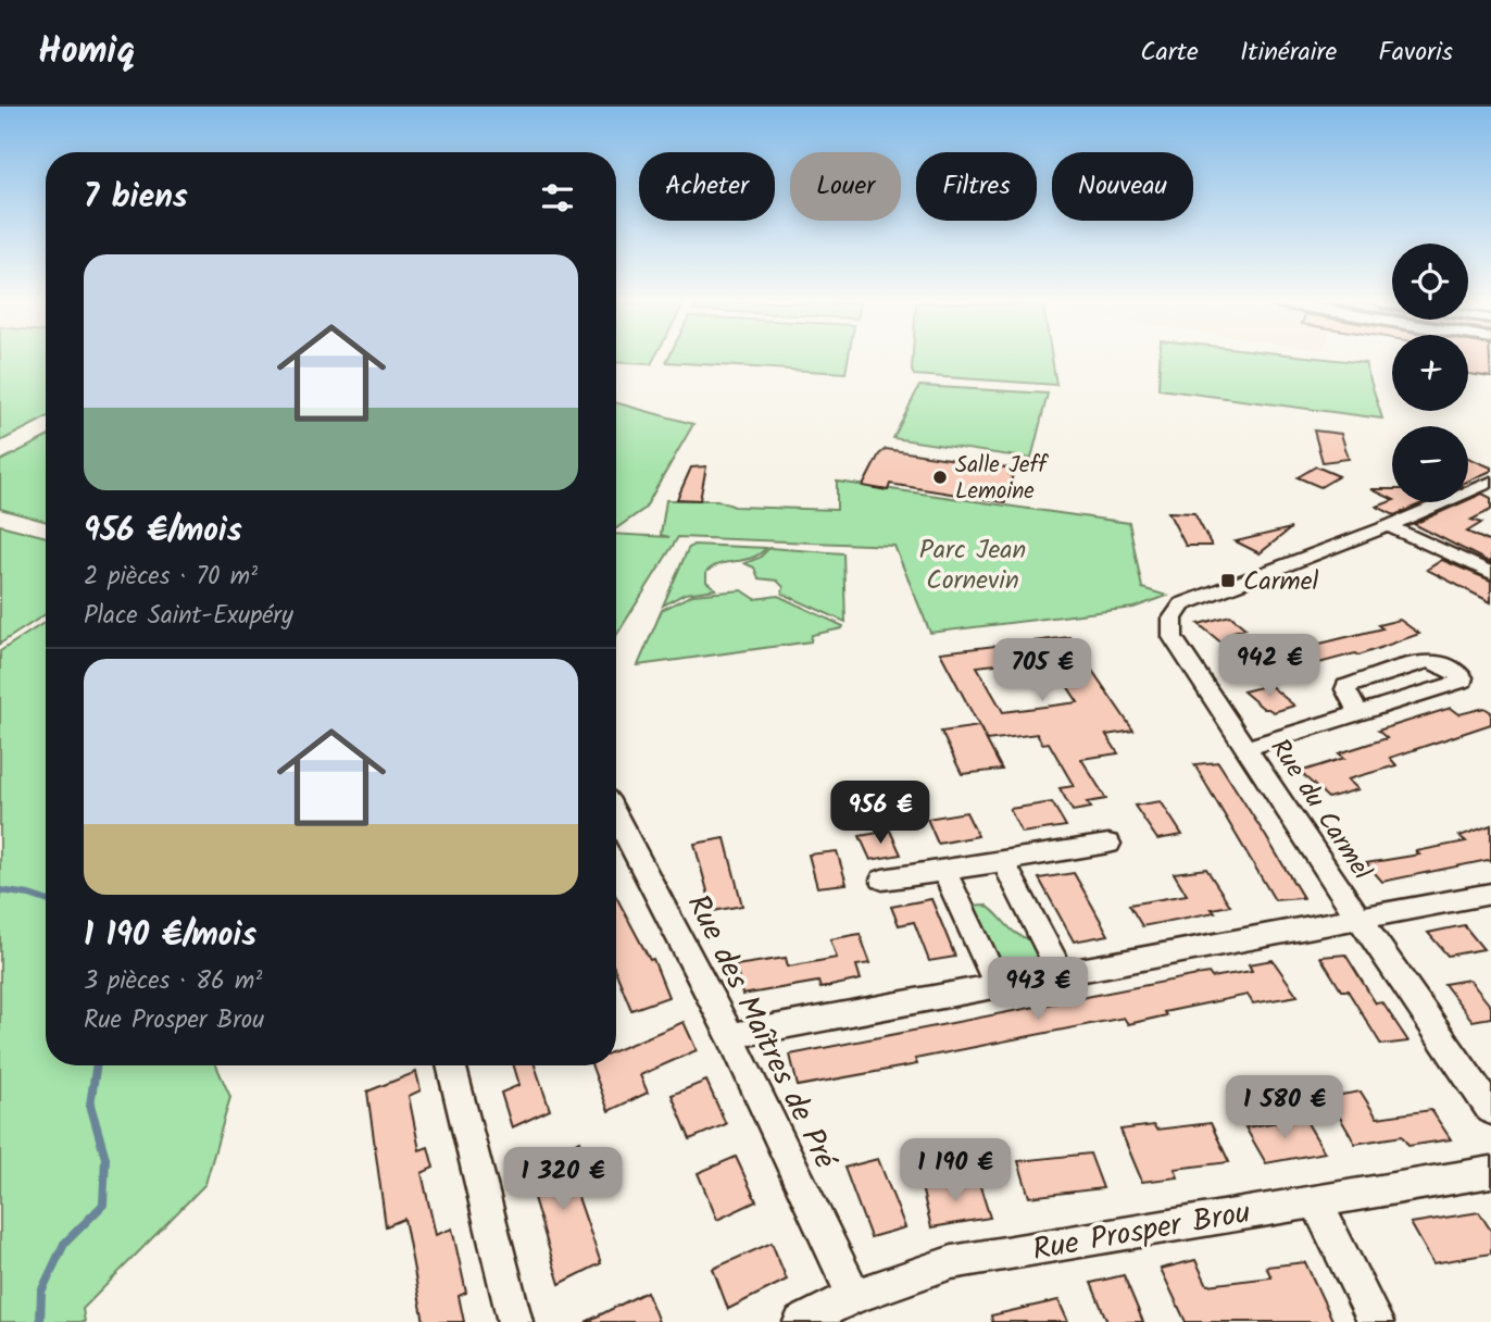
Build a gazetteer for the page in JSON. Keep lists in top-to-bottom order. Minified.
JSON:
{"streets":{"street":["Rue du Carmel","Rue des Maîtres de Pré","Rue Prosper Brou"]},"crossings":[["Rue des Maîtres de Pré","Rue Prosper Brou"]],"parks":["Parc Jean Cornevin"],"places":{"other":["Salle Jeff Lemoine"],"transit":["Carmel"]},"page":{"header":"Homiq","nav":["Carte","Itinéraire","Favoris"],"chip":["Acheter","Louer","Filtres","Nouveau"],"heading":"7 biens","map_buttons":["+","−"],"list":[{"name":"956 €/mois","note":"2 pièces · 70 m² · Place Saint-Exupéry"},{"name":"1 190 €/mois","note":"3 pièces · 86 m² · Rue Prosper Brou"}],"price":["942 €","705 €","956 €","943 €","1 580 €","1 190 €","1 320 €"]}}
